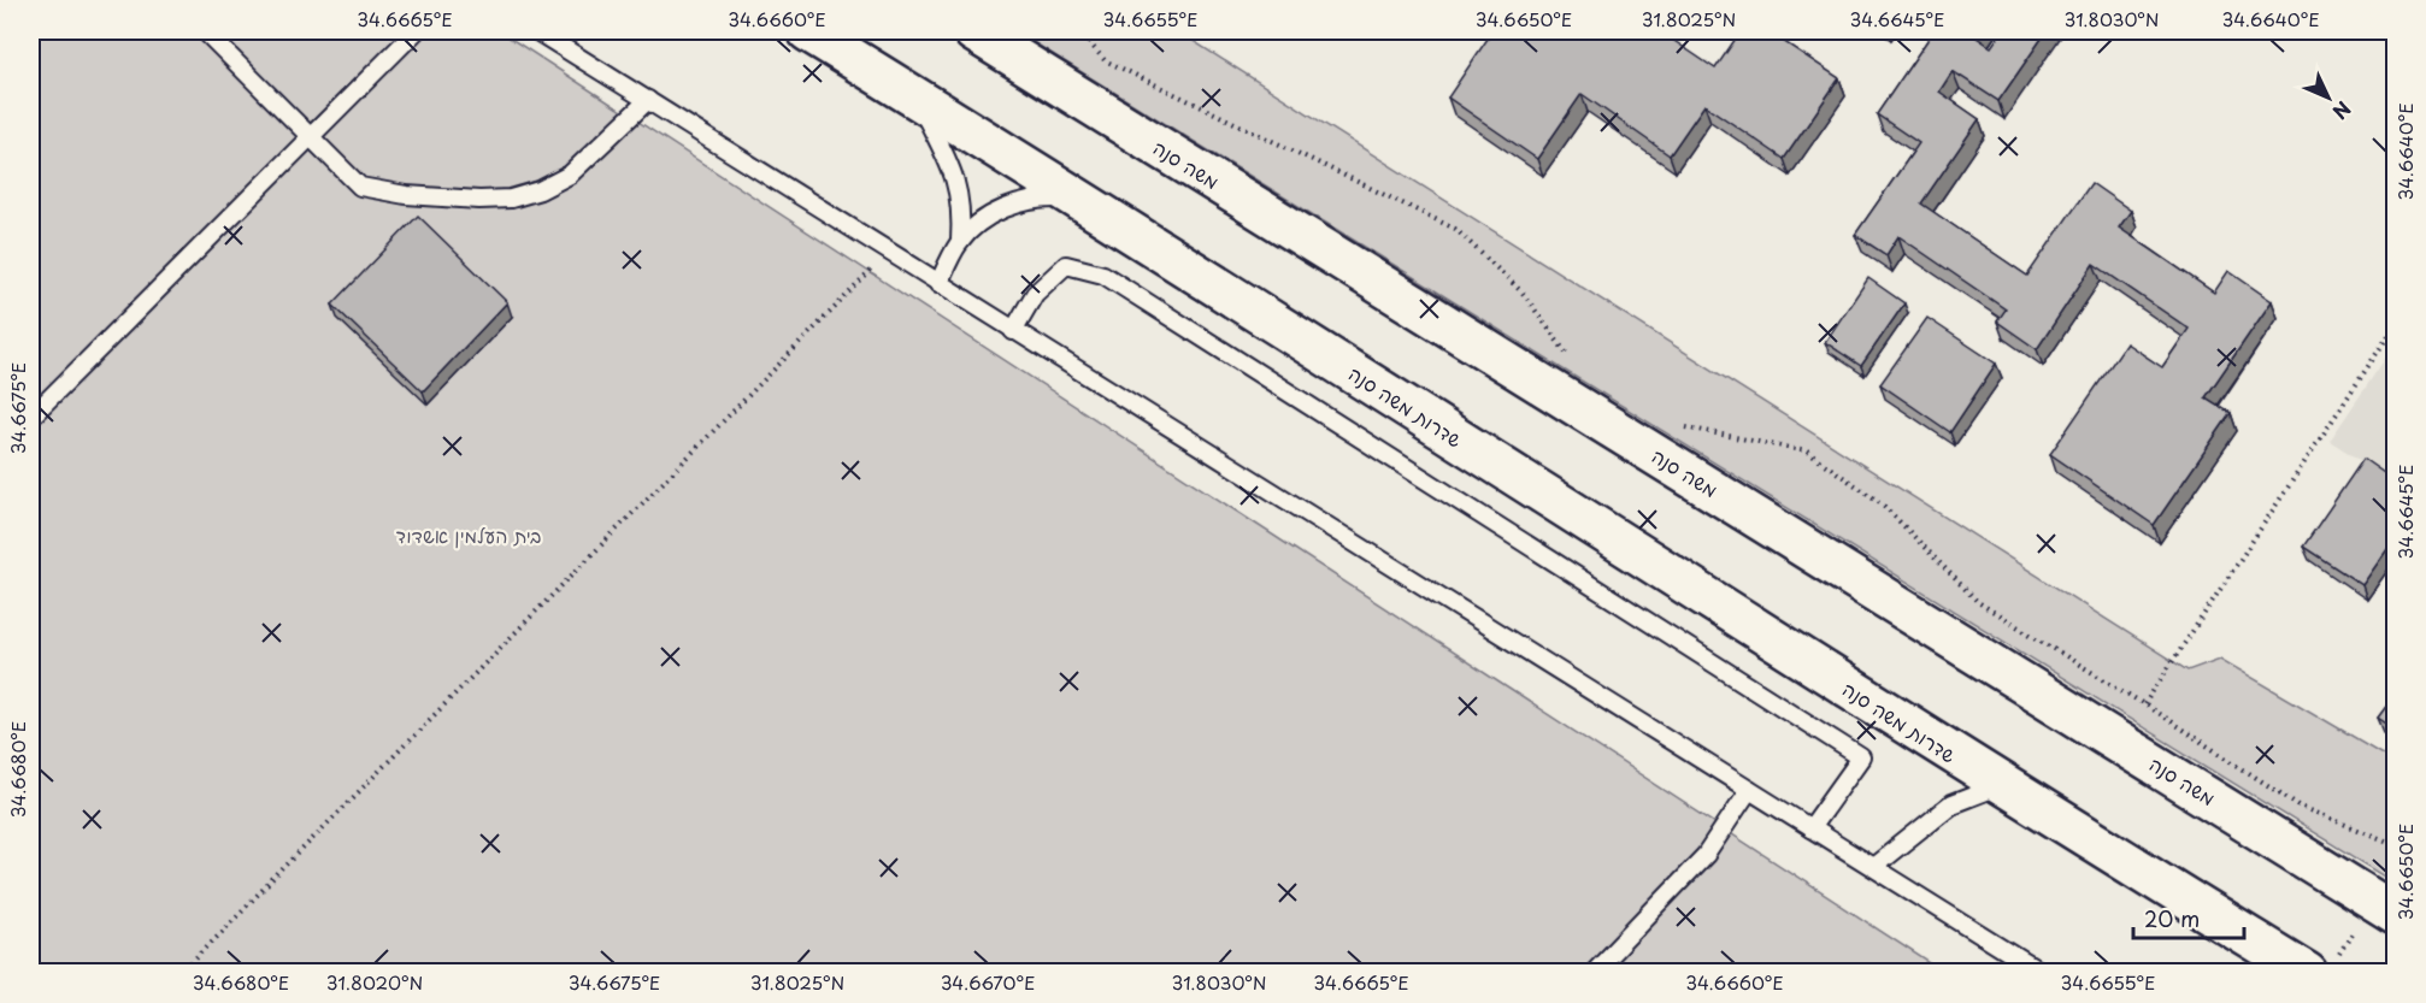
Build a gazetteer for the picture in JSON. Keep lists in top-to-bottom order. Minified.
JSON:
{"streets":{"main road":["משה סנה","שדרות משה סנה"]},"parks":["בית העלמין אשדוד"],"scale_bar":"20 m","north":"bottom right","coordinates":["34.6665°E","34.6660°E","34.6655°E","34.6650°E","31.8025°N","34.6645°E","31.8030°N","34.6640°E","34.6675°E","34.6680°E","31.8020°N","34.6670°E"]}
